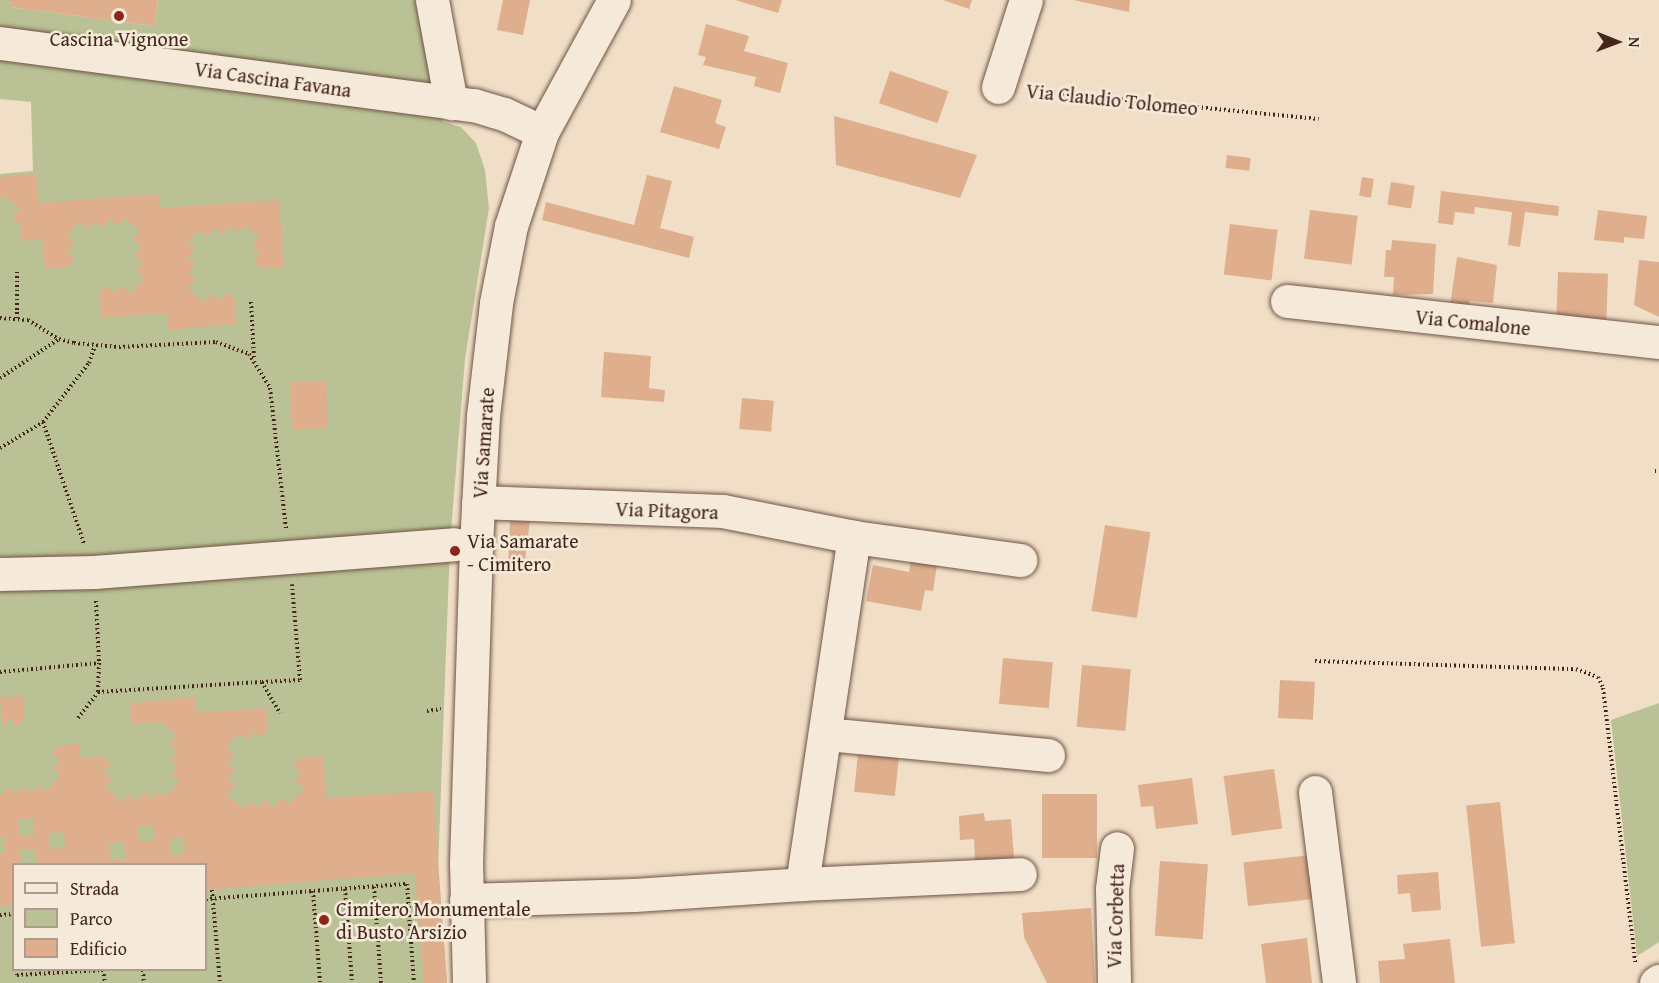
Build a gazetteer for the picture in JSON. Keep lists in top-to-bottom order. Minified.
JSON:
{"streets":{"street":["Via Cascina Favana","Via Claudio Tolomeo","Via Comalone","Via Samarate","Via Pitagora","Via Corbetta"]},"crossings":[["Via Cascina Favana","Via Samarate"],["Via Samarate","Via Pitagora"]],"places":["Cascina Vignone","Via Samarate - Cimitero","Cimitero Monumentale di Busto Arsizio"],"legend":["Strada","Parco","Edificio"],"north":"right"}
